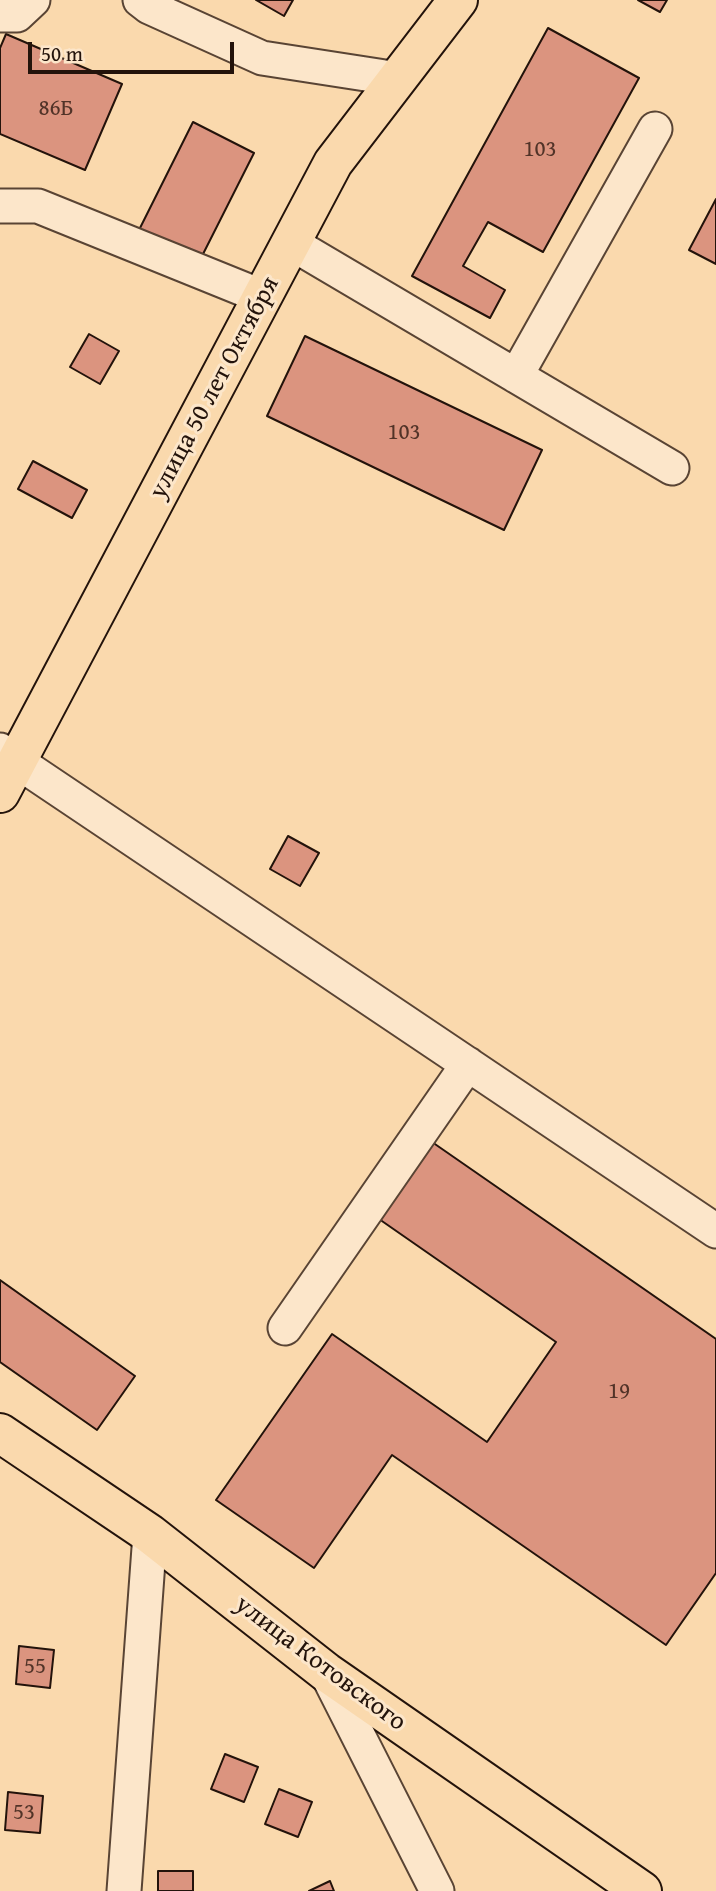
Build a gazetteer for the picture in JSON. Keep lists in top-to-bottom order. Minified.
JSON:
{"streets":{"main road":["улица 50 лет Октября","улица Котовского"]},"house_numbers":["86Б","103","103","19","55","53"],"scale_bar":"50 m"}
